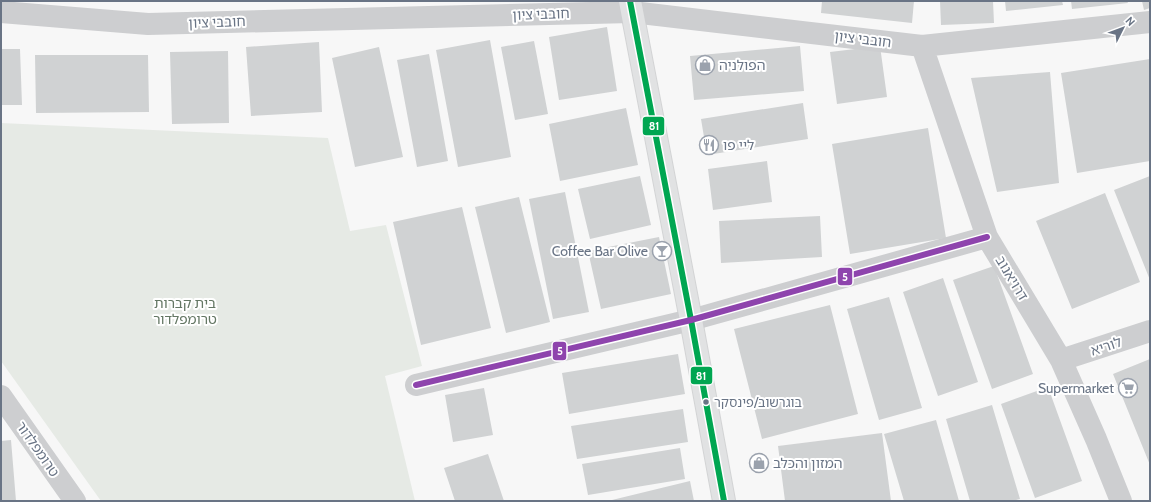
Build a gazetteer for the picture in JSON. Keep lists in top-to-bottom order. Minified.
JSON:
{"streets":{"street":["חובבי ציון","דרויאנוב","לוריא","טרומפלדור"]},"crossings":[["חובבי ציון","דרויאנוב"],["דרויאנוב","לוריא"]],"parks":["בית קברות טרומפלדור"],"places":{"shop":["הפולניה","המזון והכלב"],"restaurant":["ליי פו"],"bar":["Coffee Bar Olive"],"supermarket":["Supermarket"],"other":["בוגרשוב/פינסקר"]},"lines":["transit line 81","transit line 5"],"north":"top right"}
